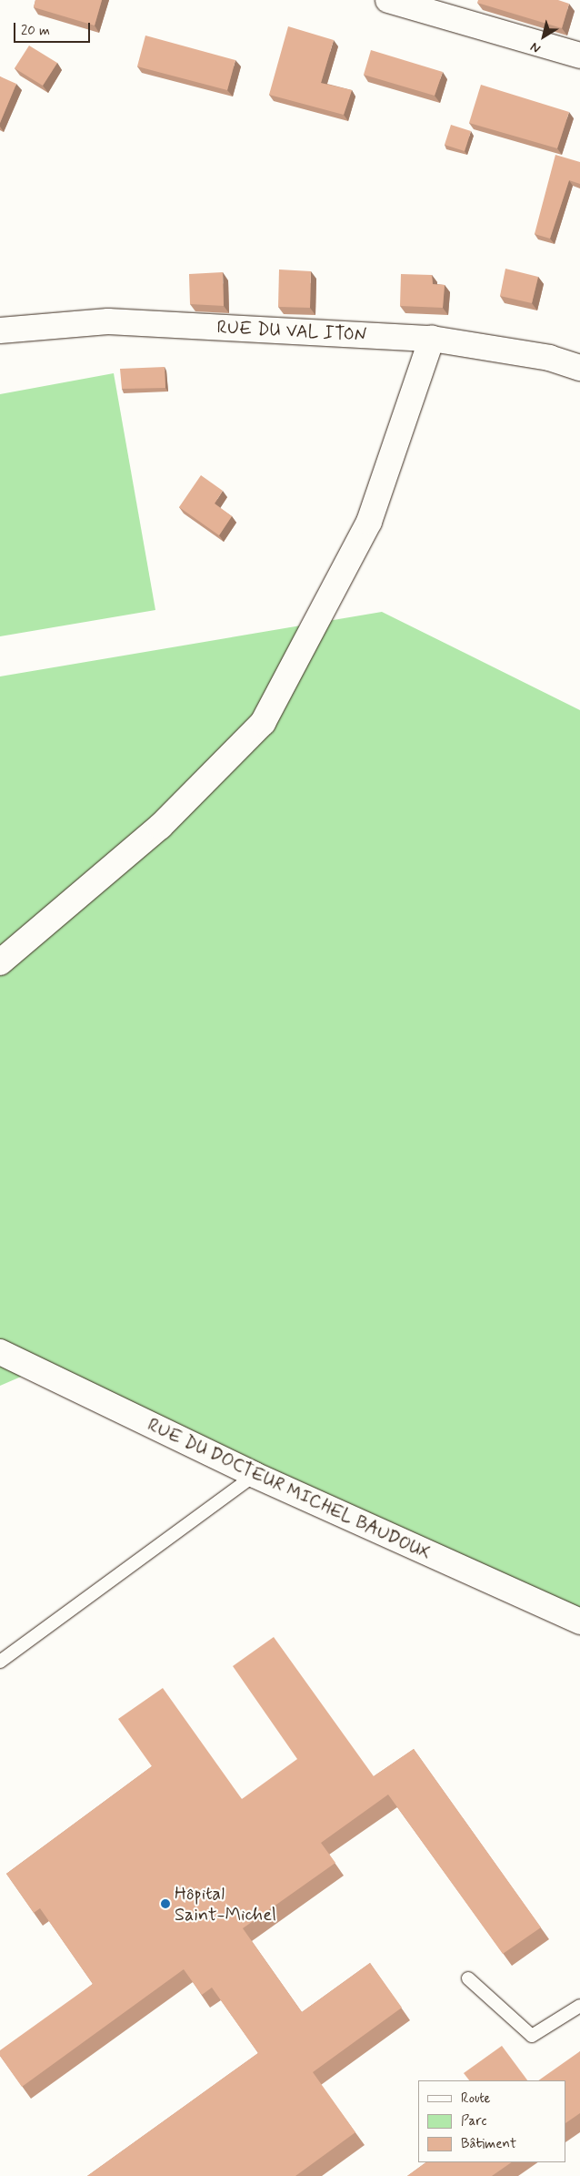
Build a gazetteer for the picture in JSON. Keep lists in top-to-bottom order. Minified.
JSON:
{"streets":{"street":["RUE DU VAL ITON","RUE DU DOCTEUR MICHEL BAUDOUX"]},"places":["Hôpital Saint-Michel"],"legend":["Route","Parc","Bâtiment"],"scale_bar":"20 m","north":"bottom left"}
